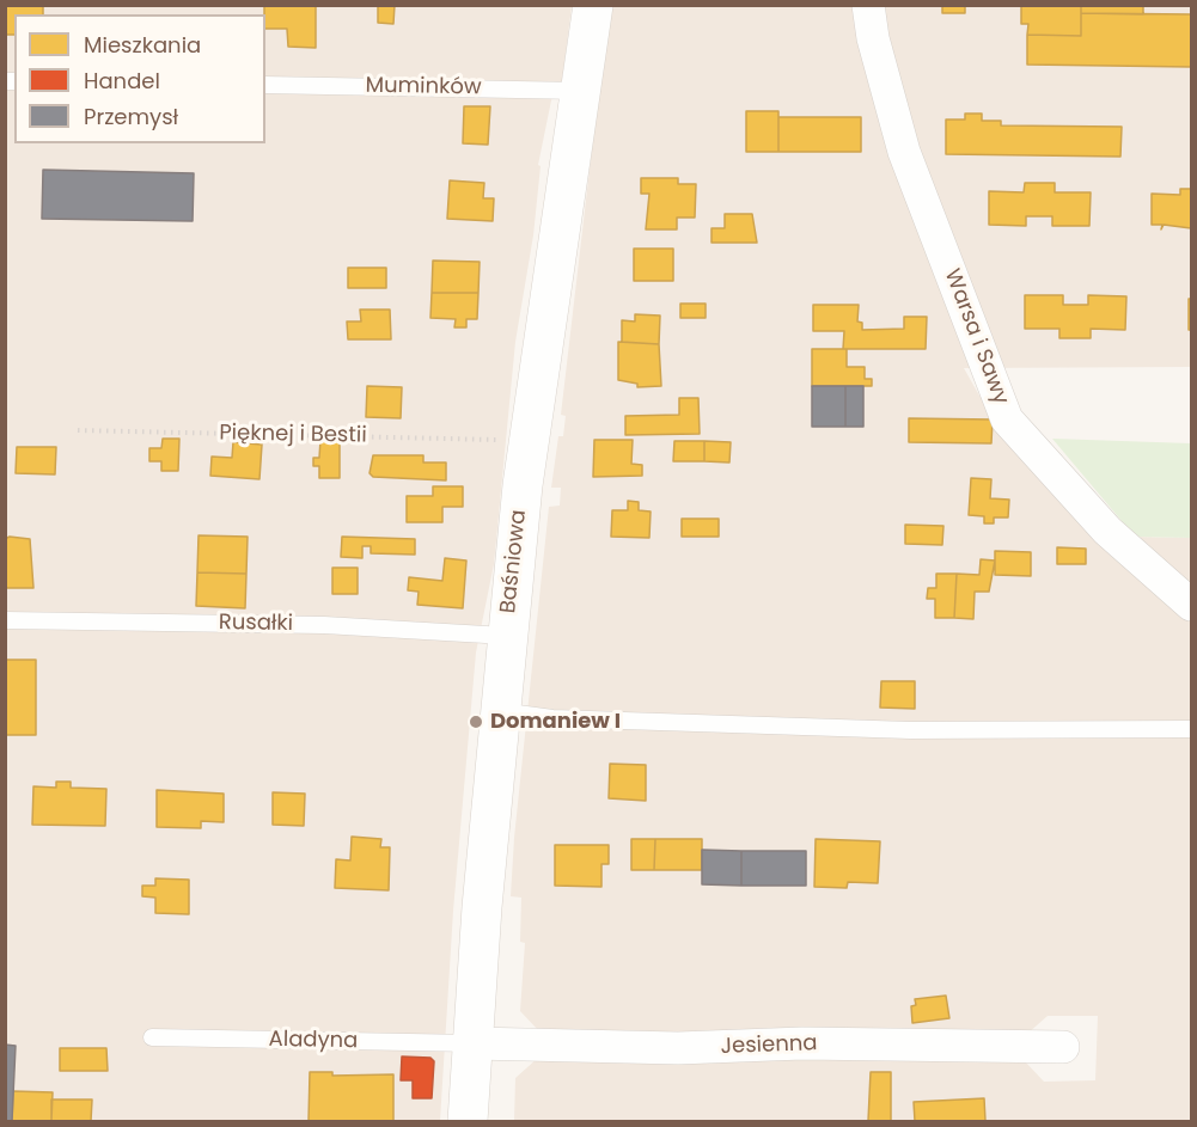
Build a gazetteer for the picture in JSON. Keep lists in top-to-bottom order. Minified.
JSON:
{"streets":{"main road":["Baśniowa"],"street":["Warsa i Sawy","Jesienna"],"lane":["Muminków","Rusałki","Aladyna"],"path":["Pięknej i Bestii"]},"crossings":[["Muminków","Baśniowa"],["Baśniowa","Rusałki"],["Baśniowa","Aladyna"],["Baśniowa","Jesienna"],["Aladyna","Jesienna"]],"places":["Domaniew I"],"legend":["Mieszkania","Handel","Przemysł"]}
